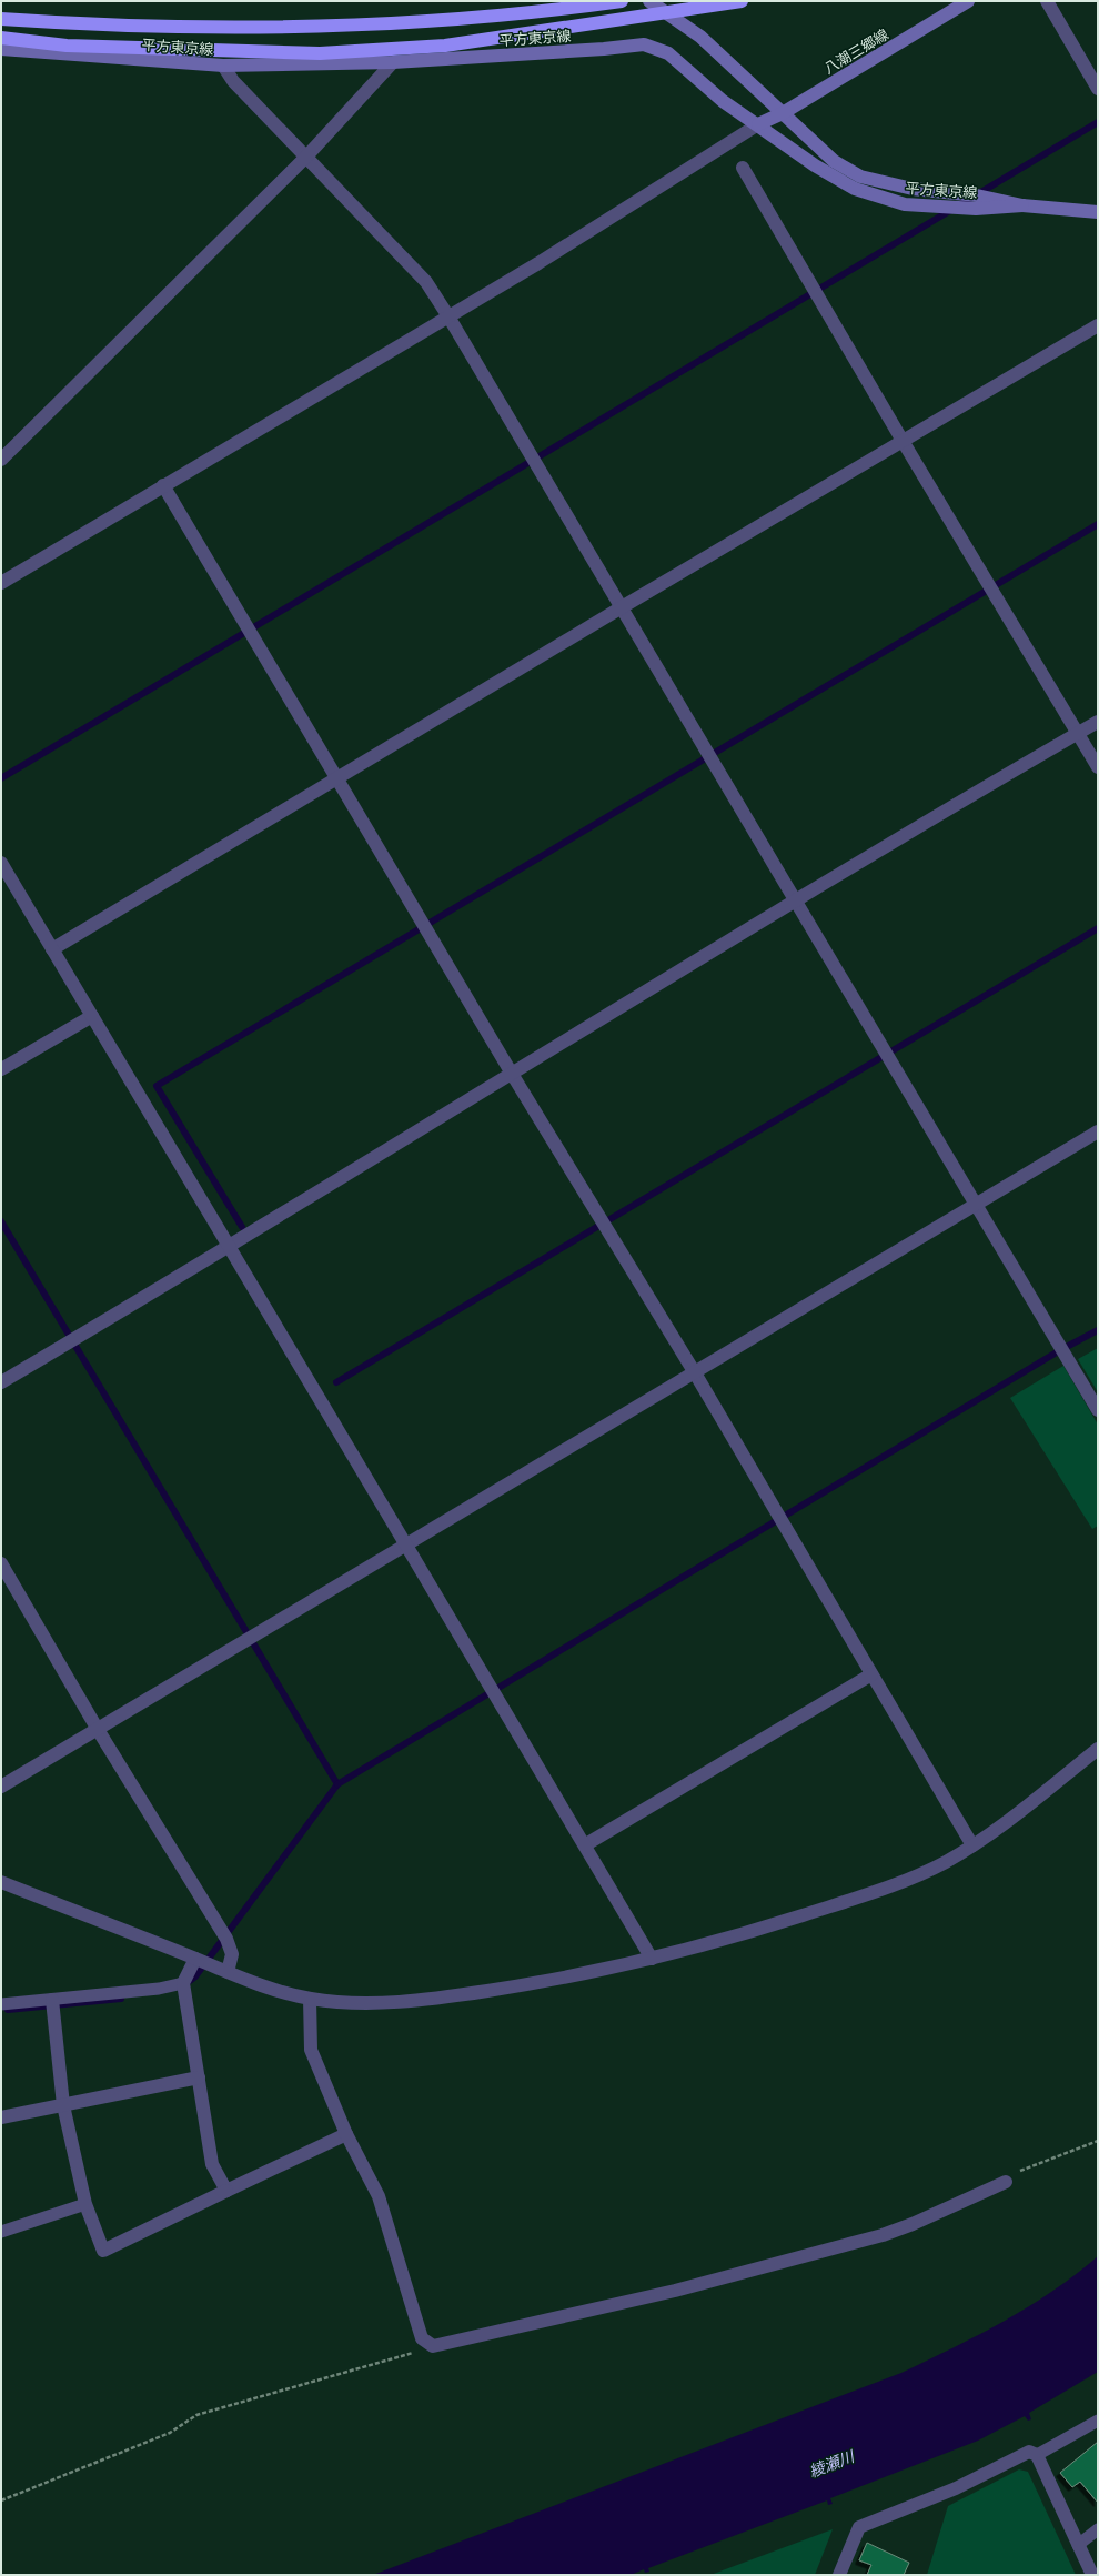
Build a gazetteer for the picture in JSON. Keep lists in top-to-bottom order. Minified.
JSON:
{"streets":{"main road":["平方東京線","八潮三郷線"]},"crossings":[["平方東京線","八潮三郷線"]],"water":["綾瀬川"]}
